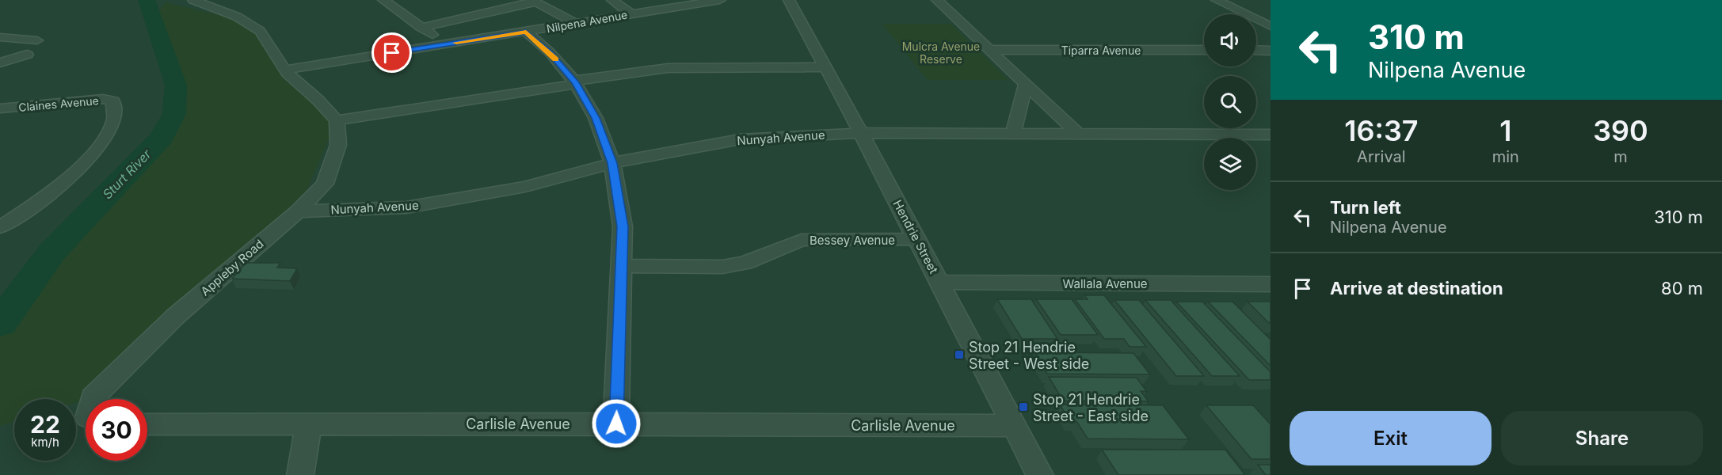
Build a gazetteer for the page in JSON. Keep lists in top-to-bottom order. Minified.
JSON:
{"streets":{"street":["Nilpena Avenue","Tiparra Avenue","Claines Avenue","Nunyah Avenue","Hendrie Street","Bessey Avenue","Appleby Road","Wallala Avenue","Carlisle Avenue"]},"crossings":[["Nunyah Avenue","Hendrie Street"],["Nunyah Avenue","Appleby Road"],["Hendrie Street","Bessey Avenue"],["Hendrie Street","Wallala Avenue"],["Hendrie Street","Carlisle Avenue"]],"water":["Sturt River"],"parks":["Mulcra Avenue Reserve"],"places":{"transit":["Stop 21 Hendrie Street - West side","Stop 21 Hendrie Street - East side"]},"page":{"turn":["310 m","Nilpena Avenue"],"eta":["16:37","Arrival","1","min","390","m"],"list":[{"name":"Turn left","note":"Nilpena Avenue","value":"310 m"},{"name":"Arrive at destination","value":"80 m"}],"speed":"22 km/h","limit":"30","buttons":["Exit","Share"]}}
